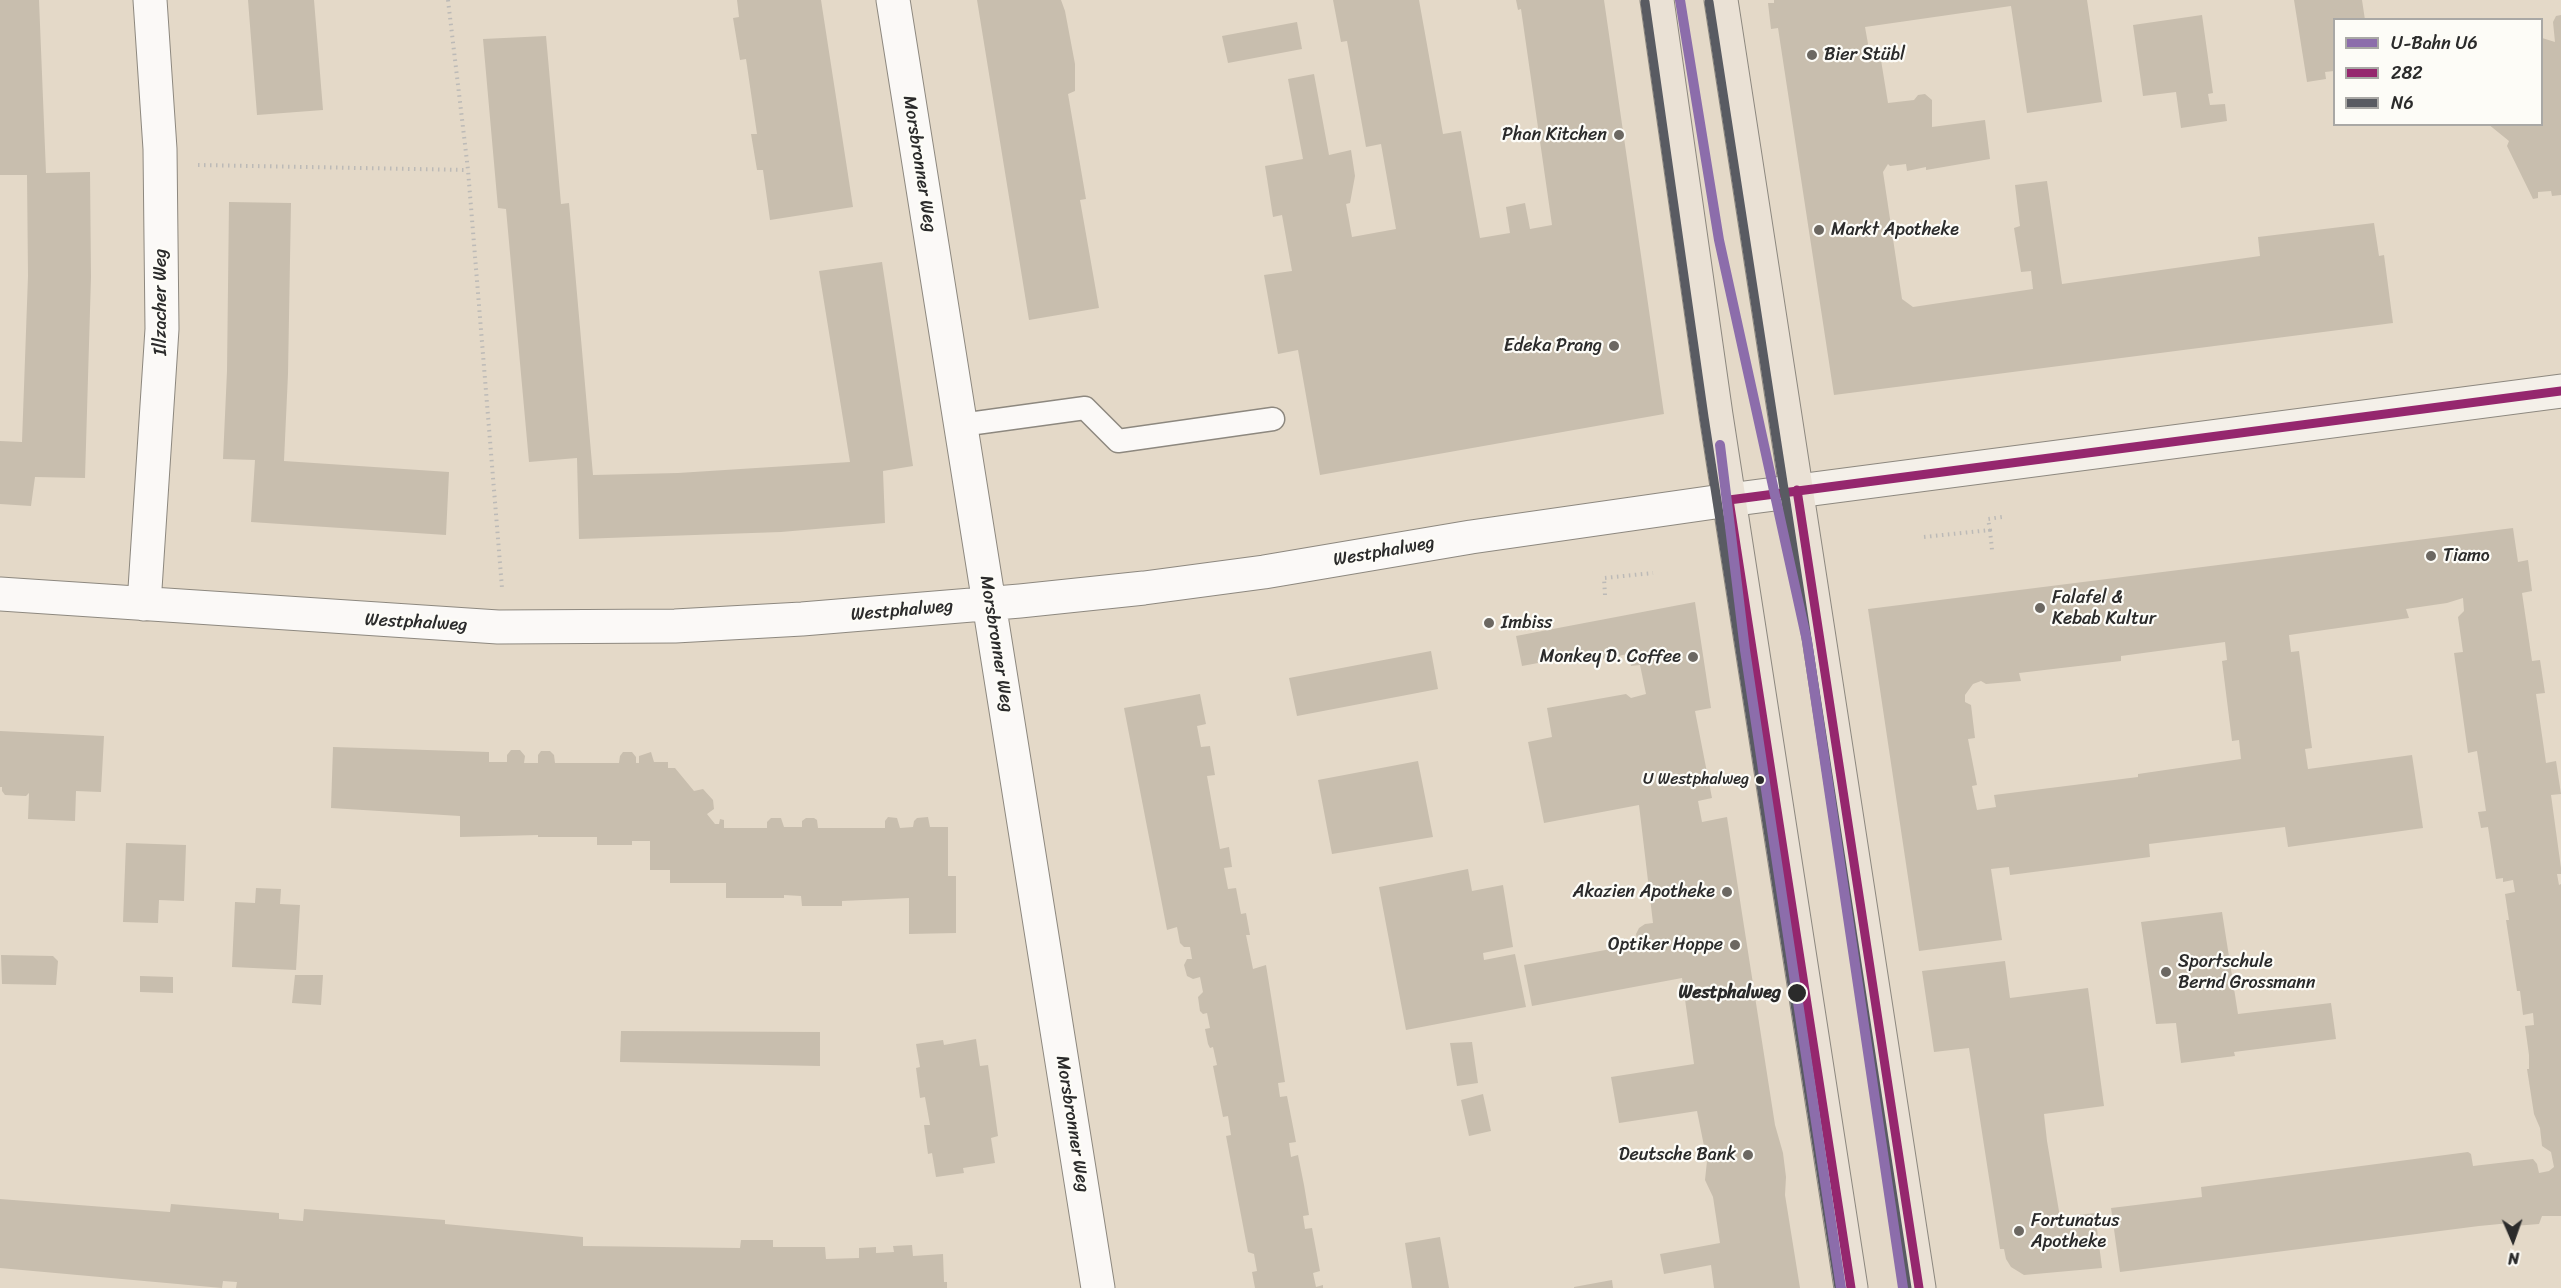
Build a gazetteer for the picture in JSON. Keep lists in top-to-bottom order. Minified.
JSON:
{"streets":{"street":["Morsbronner Weg","Illzacher Weg","Westphalweg"]},"crossings":[["Morsbronner Weg","Westphalweg"],["Illzacher Weg","Westphalweg"]],"places":["Bier Stübl","Phan Kitchen","Markt Apotheke","Edeka Prang","Tiamo","Falafel & Kebab Kultur","Imbiss","Monkey D. Coffee","U Westphalweg","Akazien Apotheke","Optiker Hoppe","Sportschule Bernd Grossmann","Westphalweg","Deutsche Bank","Fortunatus Apotheke"],"lines":["metro line U6","transit line N6","transit line 282"],"legend":["U-Bahn U6","282","N6"],"north":"bottom"}
